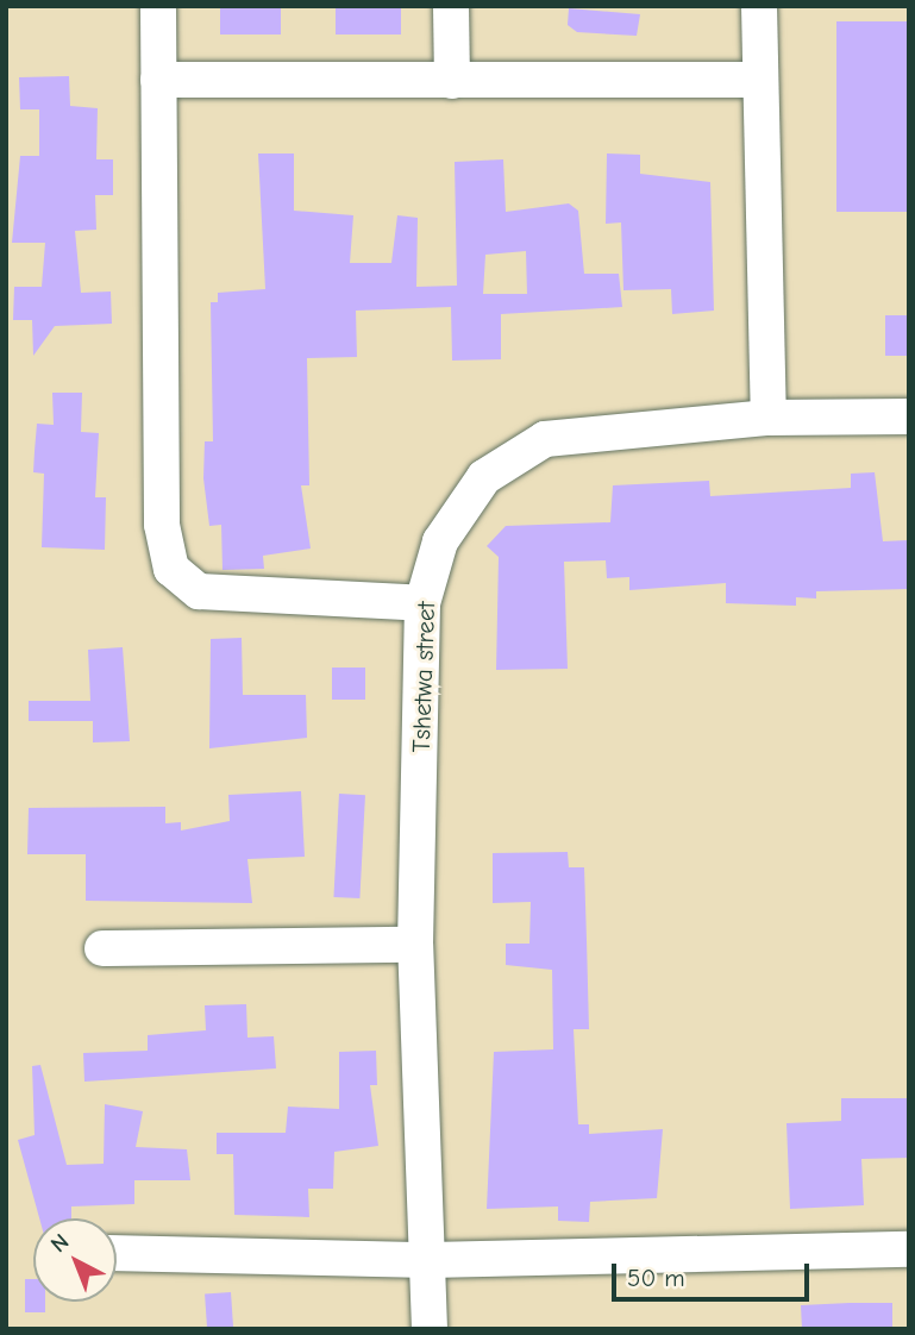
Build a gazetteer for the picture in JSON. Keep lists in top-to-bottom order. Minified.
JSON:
{"streets":{"street":["Tshetwa street"]},"scale_bar":"50 m","north":"top left"}
